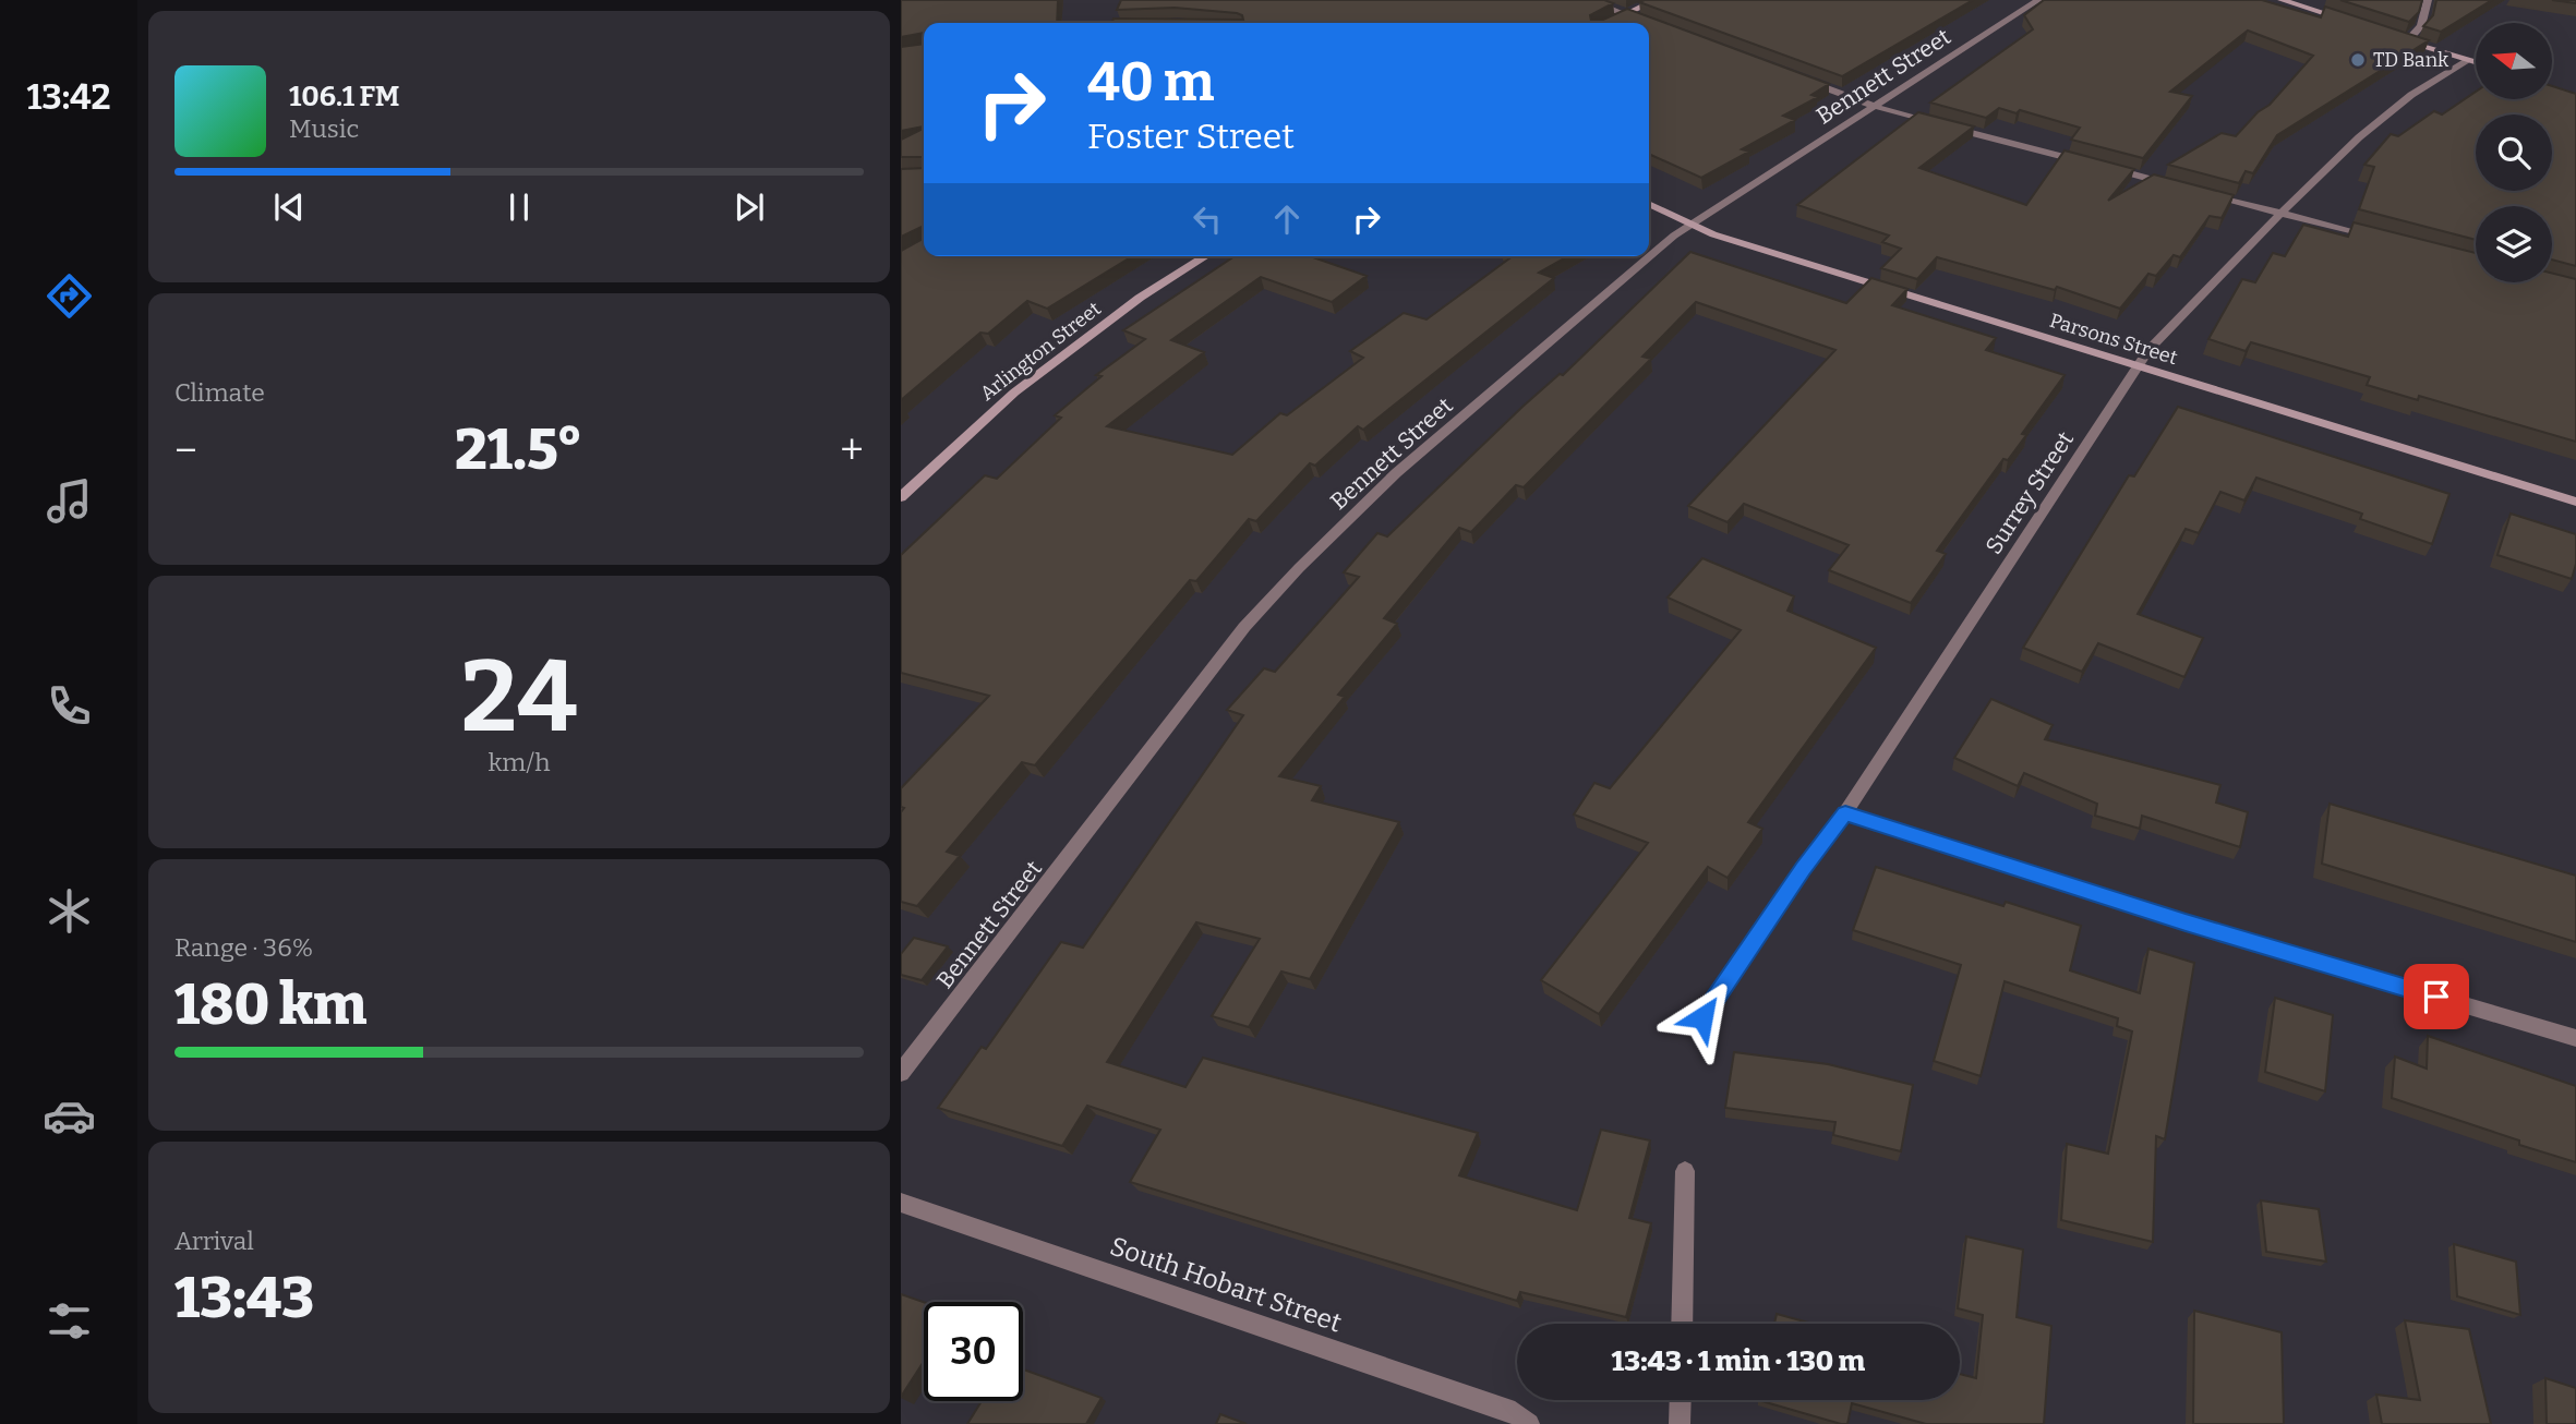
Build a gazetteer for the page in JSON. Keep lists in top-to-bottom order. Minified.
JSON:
{"streets":{"street":["Bennett Street","Parsons Street","Arlington Street","Surrey Street","South Hobart Street"]},"crossings":[["Bennett Street","Parsons Street"],["Parsons Street","Surrey Street"]],"places":["TD Bank"],"north":"left","page":{"tabs":"13:42","turn":["40 m","Foster Street"],"song":["106.1 FM","Music"],"tile":["Climate",["24","km/h"],["Range · 36%","180 km"],["Arrival","13:43"]],"heat":["−","21.5°","+"],"limit":"30","trip":"13:43 · 1 min · 130 m"}}
